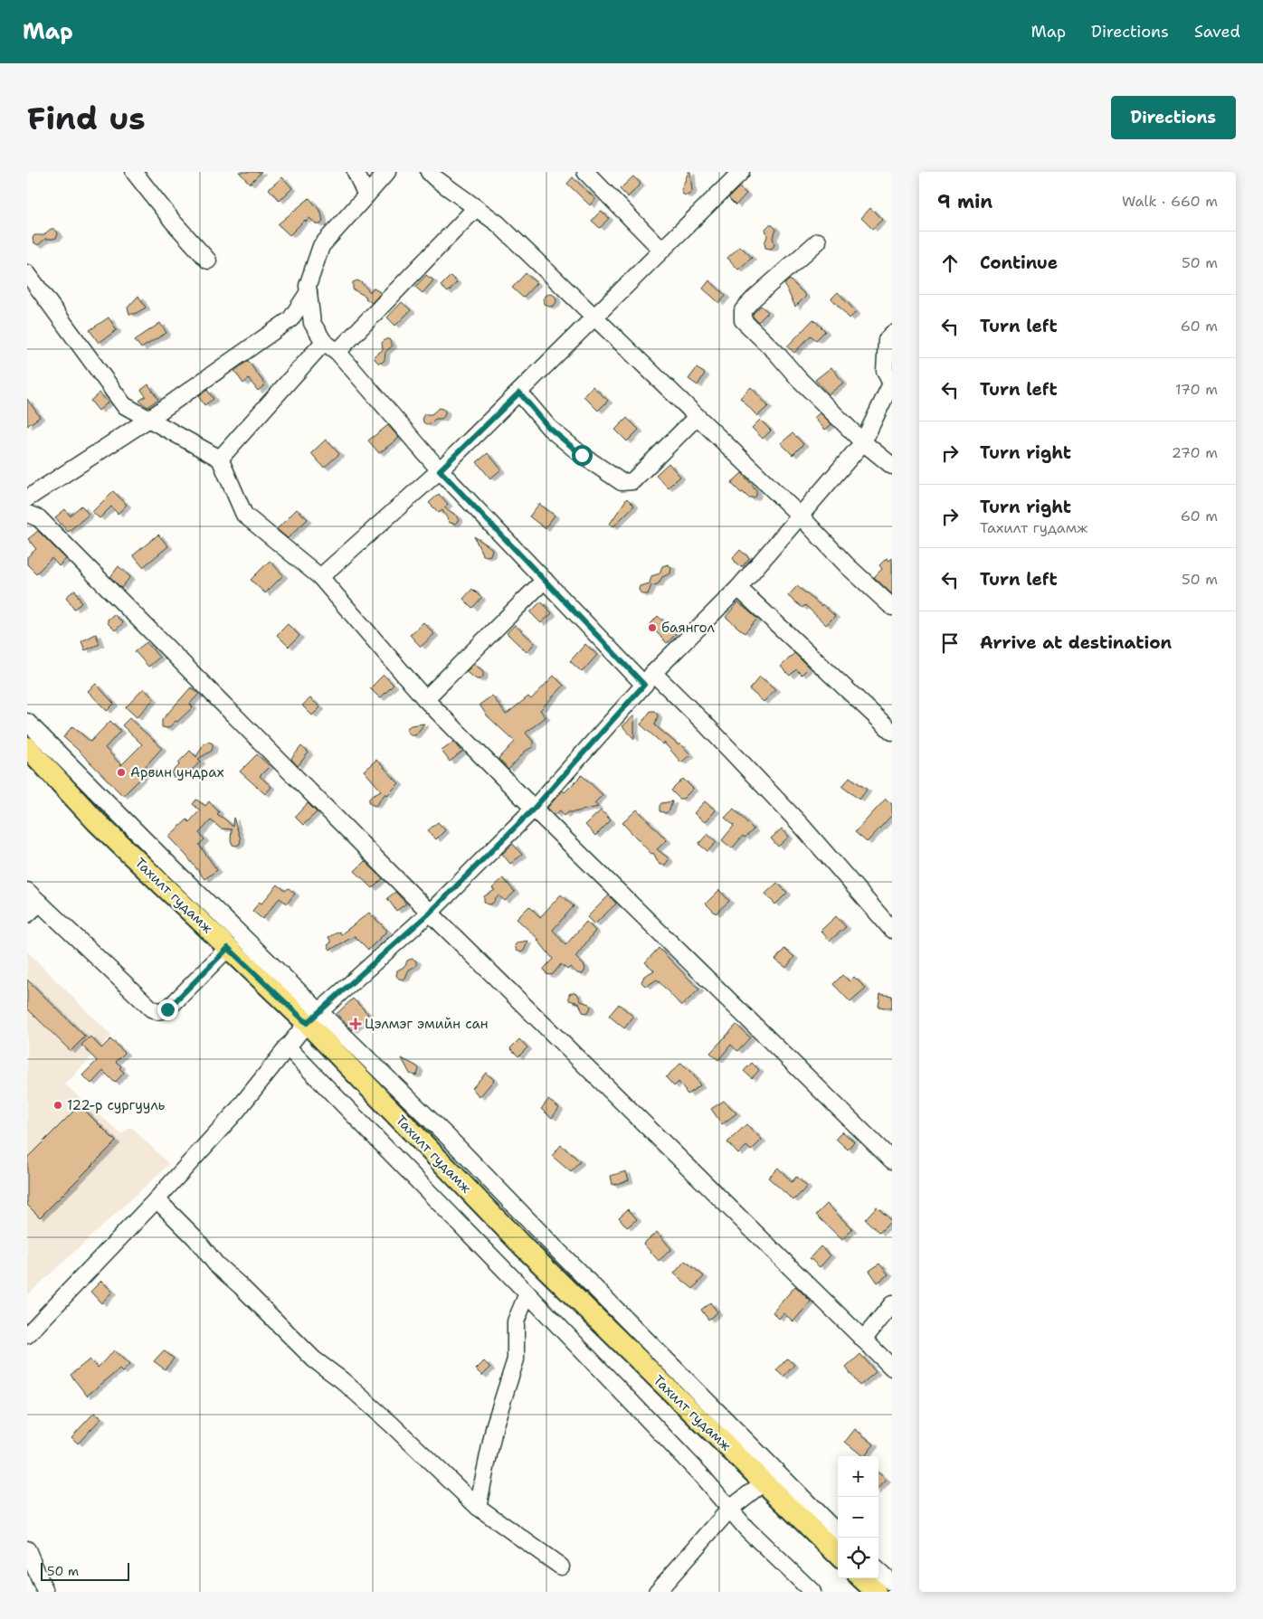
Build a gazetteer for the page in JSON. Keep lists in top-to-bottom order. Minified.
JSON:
{"streets":{"main road":["Тахилт гудамж"]},"places":{"other":["баянгол","Арвин ундрах","122-р сургууль"],"health":["Цэлмэг эмийн сан"]},"scale_bar":"50 m","page":{"header":"Map","nav":["Map","Directions","Saved"],"buttons":"Directions","title":"Find us","heading":["9 min","Walk · 660 m"],"list":[["Continue","50 m"],["Turn left","60 m"],["Turn left","170 m"],["Turn right","270 m"],["Turn right","Тахилт гудамж","60 m"],["Turn left","50 m"],"Arrive at destination"],"map_buttons":["+","−"],"scale":"50 m"}}
